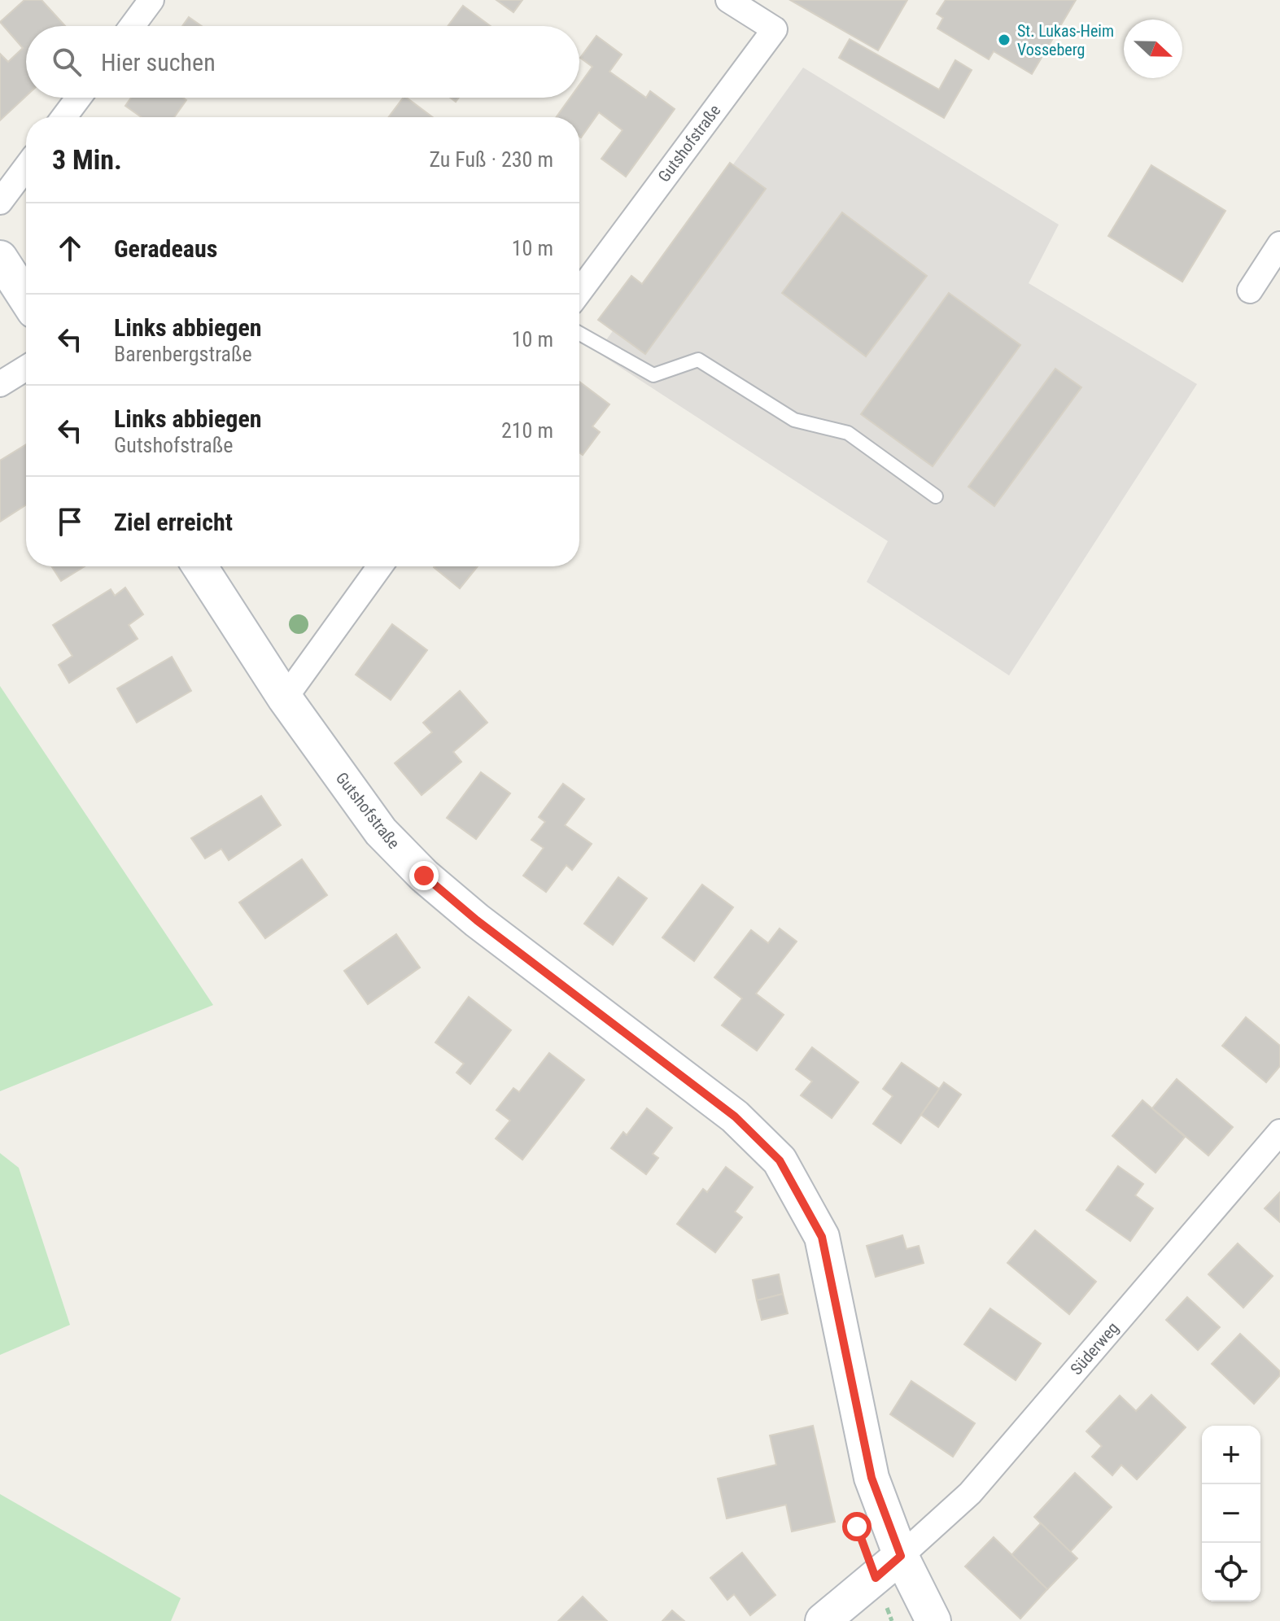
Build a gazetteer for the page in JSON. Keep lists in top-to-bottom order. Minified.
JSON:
{"streets":{"street":["Gutshofstraße","Süderweg"]},"crossings":[["Gutshofstraße","Süderweg"]],"places":["St. Lukas-Heim Vosseberg"],"north":"right","page":{"search":"Hier suchen","heading":["3 Min.","Zu Fuß · 230 m"],"list":[["Geradeaus","10 m"],["Links abbiegen","Barenbergstraße","10 m"],["Links abbiegen","Gutshofstraße","210 m"],"Ziel erreicht"],"map_buttons":["+","−"]}}
